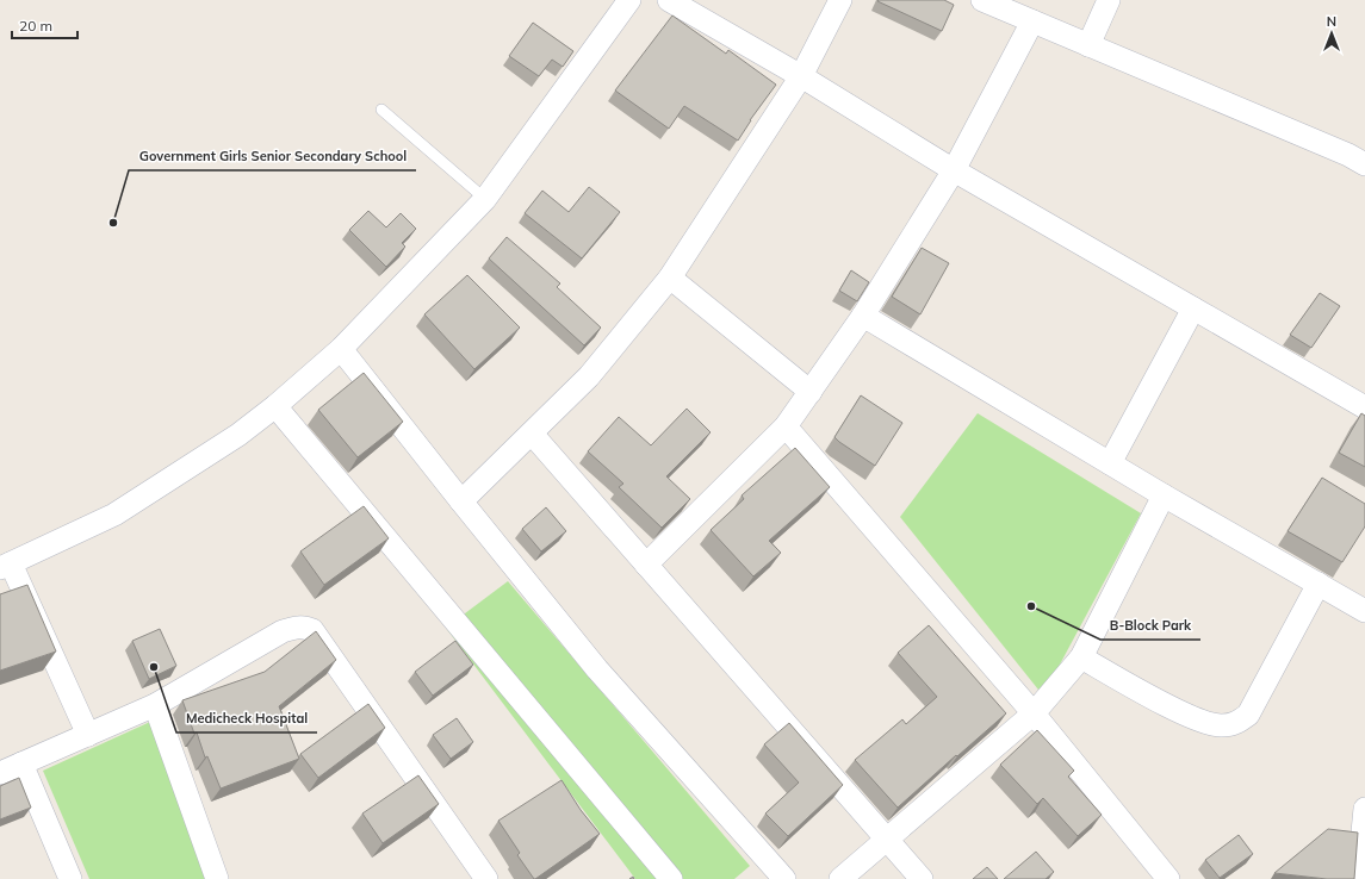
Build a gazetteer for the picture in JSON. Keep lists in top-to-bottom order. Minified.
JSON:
{"places":["Government Girls Senior Secondary School","B-Block Park","Medicheck Hospital"],"scale_bar":"20 m","north":"top"}
